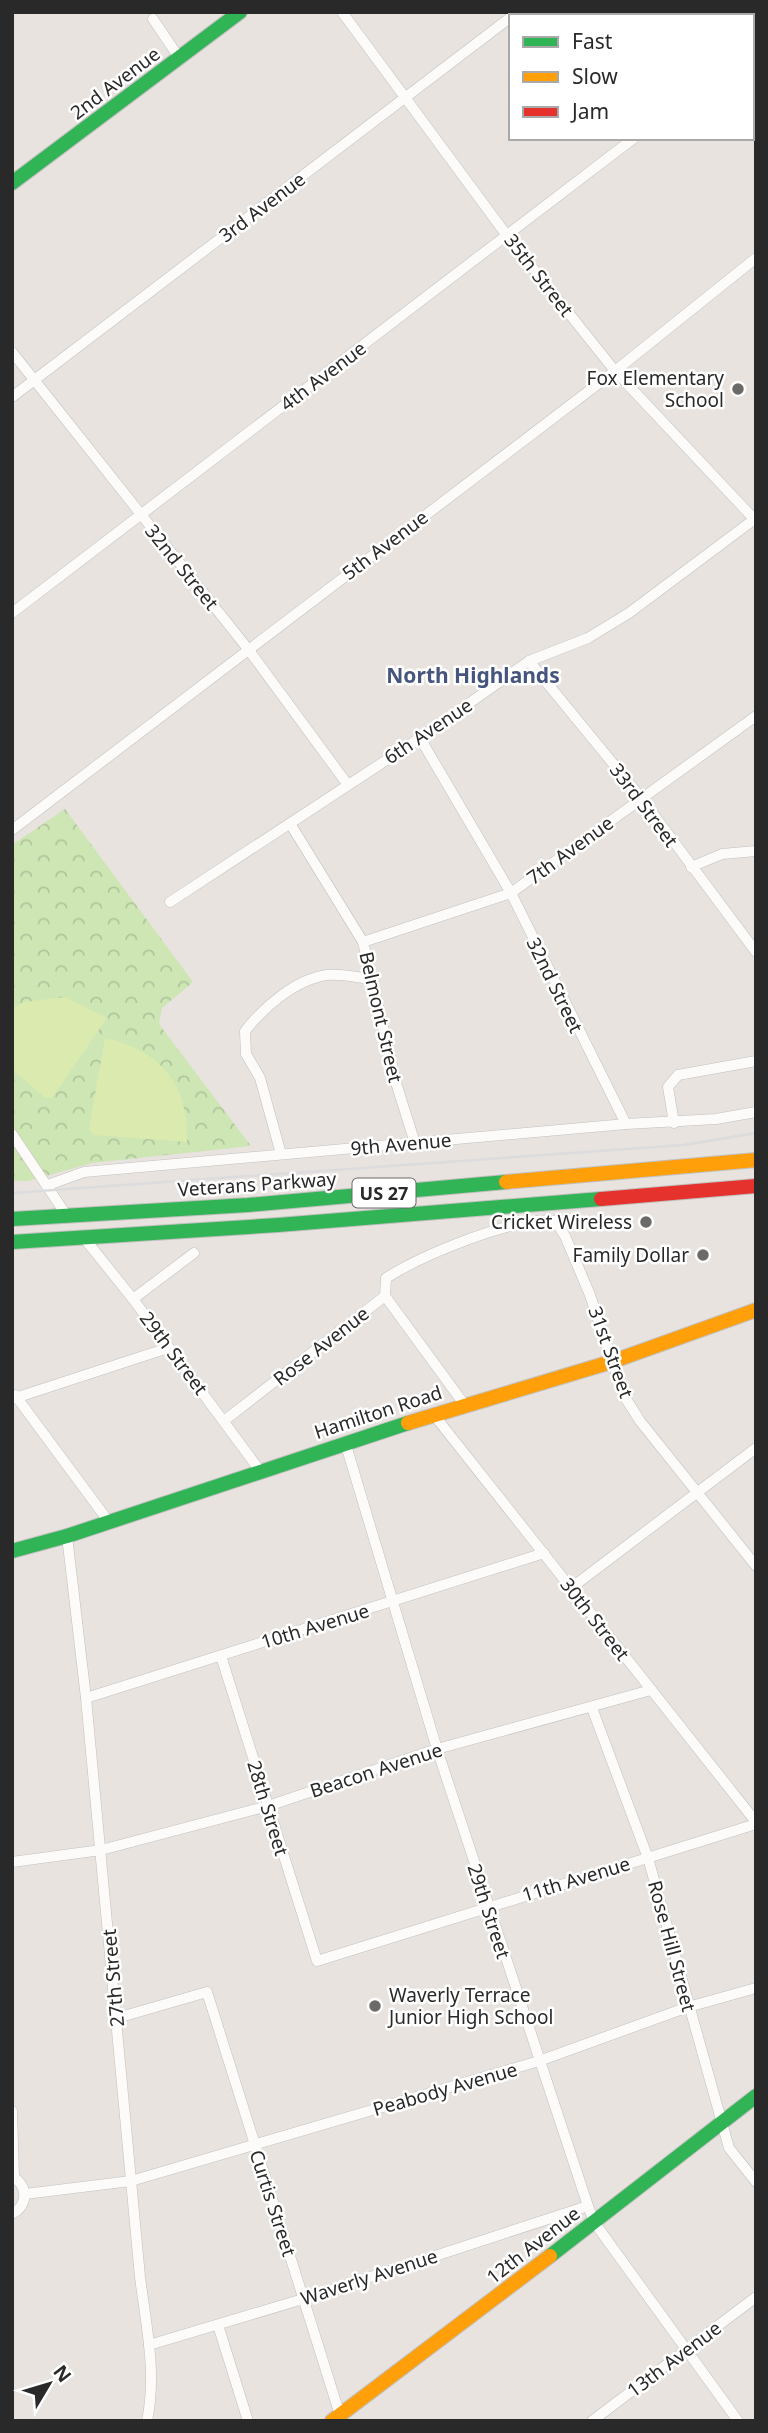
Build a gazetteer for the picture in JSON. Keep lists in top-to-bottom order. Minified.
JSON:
{"streets":{"main road":["2nd Avenue","Veterans Parkway","US 27","Hamilton Road","12th Avenue"],"street":["3rd Avenue","35th Street","4th Avenue","5th Avenue","32nd Street","6th Avenue","33rd Street","7th Avenue","Belmont Street","9th Avenue","Rose Avenue","31st Street","29th Street","30th Street","10th Avenue","Beacon Avenue","28th Street","11th Avenue","Rose Hill Street","27th Street","Peabody Avenue","Curtis Street","Waverly Avenue","13th Avenue"]},"crossings":[["3rd Avenue","35th Street"],["3rd Avenue","32nd Street"],["35th Street","4th Avenue"],["35th Street","5th Avenue"],["35th Street","6th Avenue"],["4th Avenue","32nd Street"],["5th Avenue","32nd Street"],["32nd Street","6th Avenue"],["32nd Street","7th Avenue"],["32nd Street","9th Avenue"],["6th Avenue","33rd Street"],["6th Avenue","Belmont Street"],["33rd Street","7th Avenue"],["7th Avenue","Belmont Street"],["Belmont Street","9th Avenue"],["US 27","29th Street"],["Rose Avenue","31st Street"],["Rose Avenue","29th Street"],["31st Street","Hamilton Road"],["29th Street","Hamilton Road"],["29th Street","10th Avenue"],["29th Street","Beacon Avenue"],["29th Street","11th Avenue"],["29th Street","Peabody Avenue"],["29th Street","12th Avenue"],["29th Street","Waverly Avenue"],["29th Street","13th Avenue"],["Hamilton Road","30th Street"],["Hamilton Road","27th Street"],["30th Street","10th Avenue"],["30th Street","Beacon Avenue"],["30th Street","11th Avenue"],["10th Avenue","28th Street"],["10th Avenue","27th Street"],["Beacon Avenue","28th Street"],["Beacon Avenue","Rose Hill Street"],["Beacon Avenue","27th Street"],["28th Street","11th Avenue"],["11th Avenue","Rose Hill Street"],["Rose Hill Street","Peabody Avenue"],["Rose Hill Street","12th Avenue"],["27th Street","Peabody Avenue"],["27th Street","Curtis Street"],["27th Street","Waverly Avenue"],["Peabody Avenue","Curtis Street"],["Curtis Street","12th Avenue"],["Curtis Street","Waverly Avenue"]],"districts":["North Highlands"],"places":["Fox Elementary School","Cricket Wireless","Family Dollar","Waverly Terrace Junior High School"],"legend":["Fast","Slow","Jam"],"north":"top right"}
